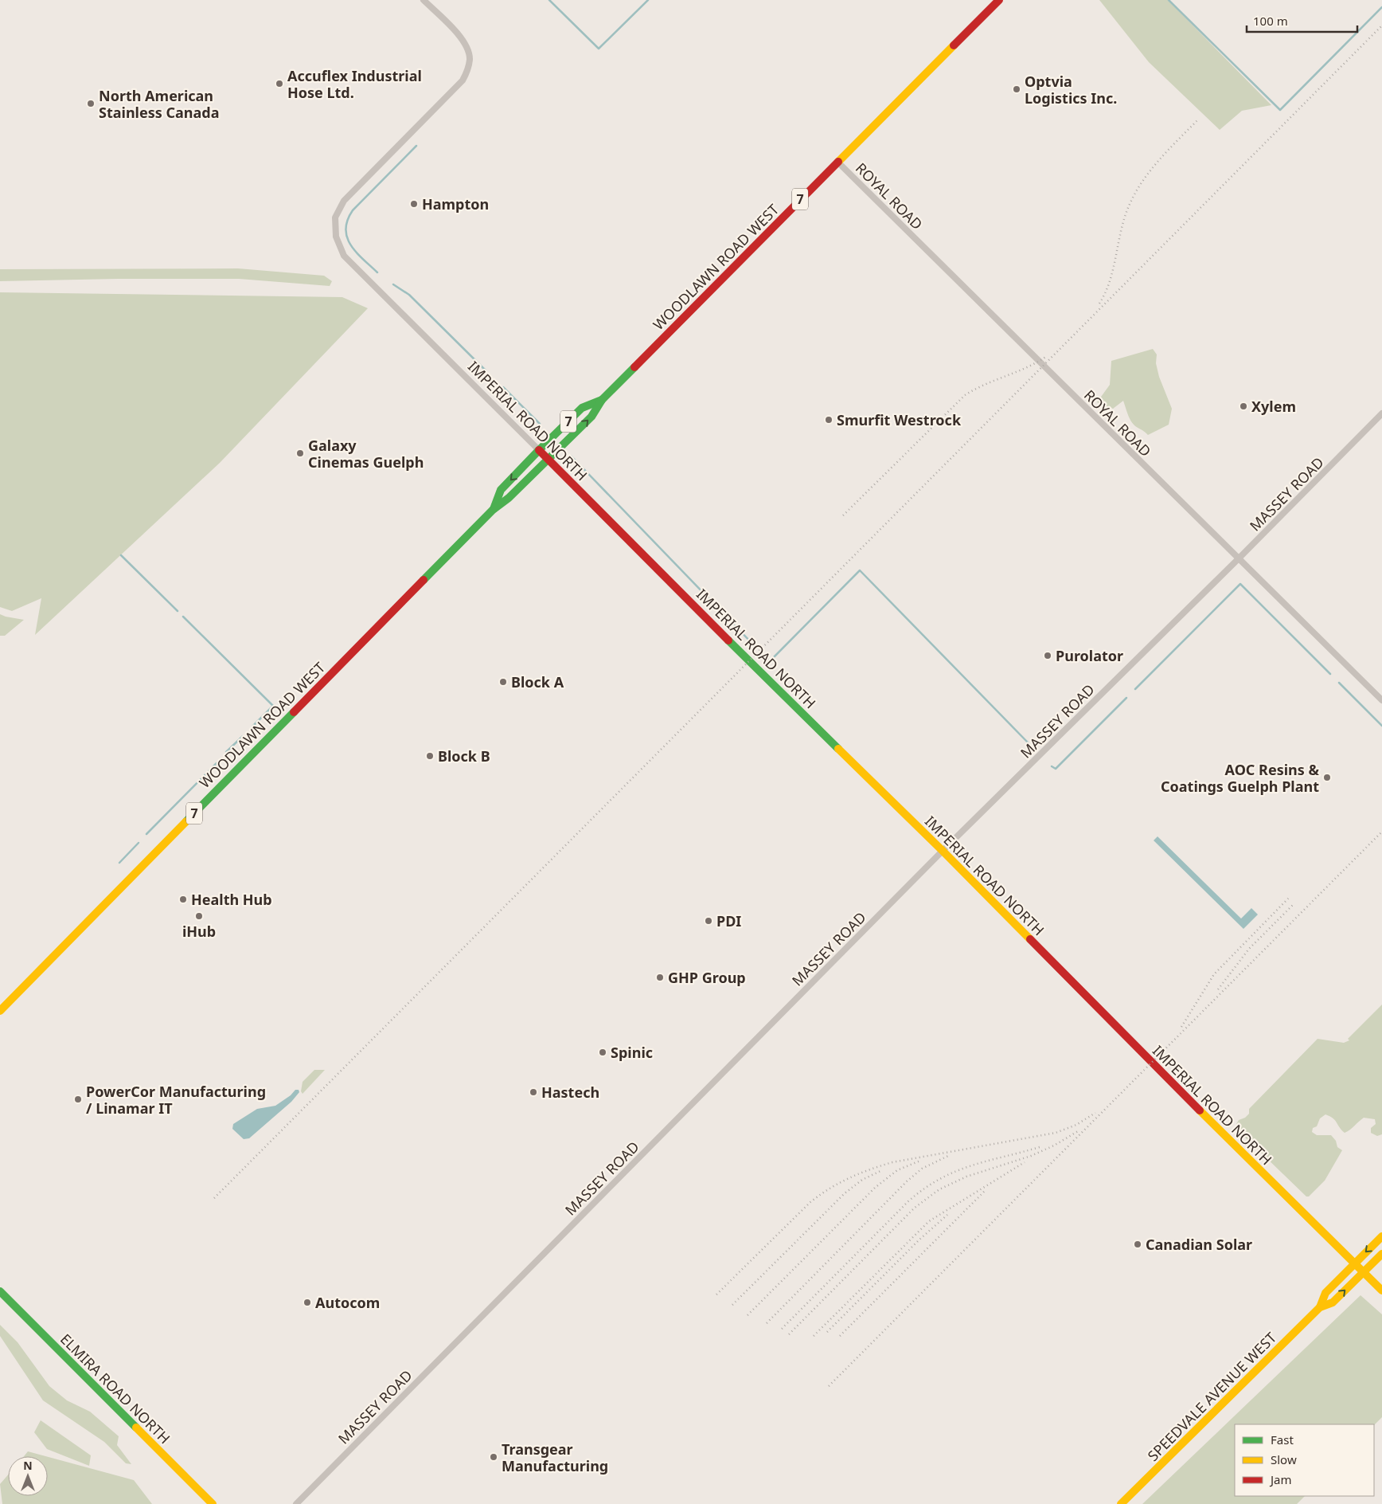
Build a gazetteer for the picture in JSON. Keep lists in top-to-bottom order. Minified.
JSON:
{"streets":{"main road":["7","WOODLAWN ROAD WEST","IMPERIAL ROAD NORTH","ELMIRA ROAD NORTH","SPEEDVALE AVENUE WEST"],"street":["ROYAL ROAD","MASSEY ROAD"]},"crossings":[["ROYAL ROAD","WOODLAWN ROAD WEST"],["ROYAL ROAD","MASSEY ROAD"],["WOODLAWN ROAD WEST","IMPERIAL ROAD NORTH"],["IMPERIAL ROAD NORTH","MASSEY ROAD"],["IMPERIAL ROAD NORTH","SPEEDVALE AVENUE WEST"]],"places":["Accuflex Industrial Hose Ltd.","Optvia Logistics Inc.","North American Stainless Canada","Hampton","Xylem","Smurfit Westrock","Galaxy Cinemas Guelph","Purolator","Block A","Block B","AOC Resins & Coatings Guelph Plant","Health Hub","iHub","PDI","GHP Group","Spinic","Hastech","PowerCor Manufacturing / Linamar IT","Canadian Solar","Autocom","Transgear Manufacturing"],"legend":["Fast","Slow","Jam"],"scale_bar":"100 m","north":"top"}
